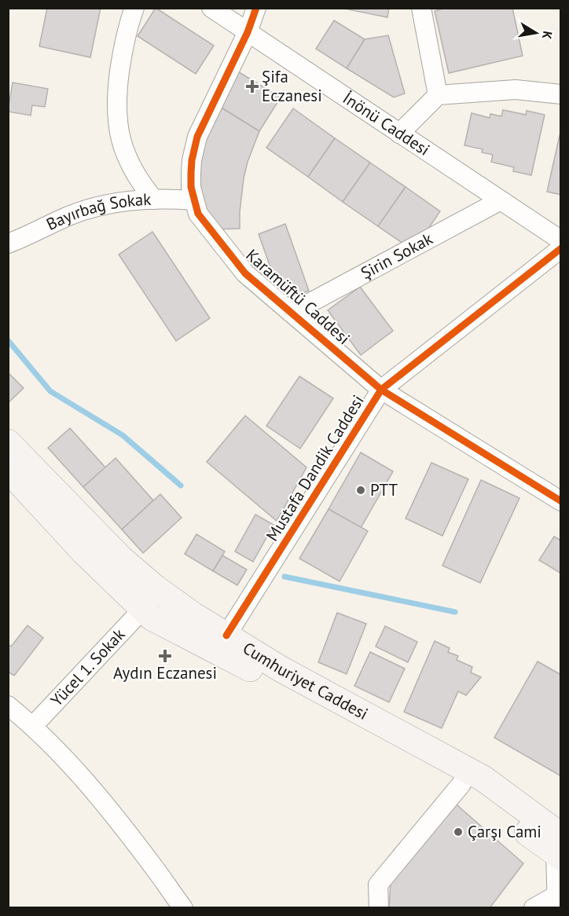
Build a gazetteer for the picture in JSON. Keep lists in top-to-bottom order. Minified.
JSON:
{"streets":{"main road":["Cumhuriyet Caddesi"],"street":["İnönü Caddesi","Bayırbağ Sokak","Şirin Sokak","Karamüftü Caddesi","Mustafa Dandik Caddesi","Yücel 1. Sokak"]},"crossings":[["İnönü Caddesi","Şirin Sokak"],["İnönü Caddesi","Karamüftü Caddesi"],["Bayırbağ Sokak","Karamüftü Caddesi"],["Şirin Sokak","Karamüftü Caddesi"],["Karamüftü Caddesi","Mustafa Dandik Caddesi"],["Mustafa Dandik Caddesi","Cumhuriyet Caddesi"],["Yücel 1. Sokak","Cumhuriyet Caddesi"]],"places":{"health":["Şifa Eczanesi","Aydın Eczanesi"],"other":["PTT","Çarşı Cami"]},"north":"right"}
